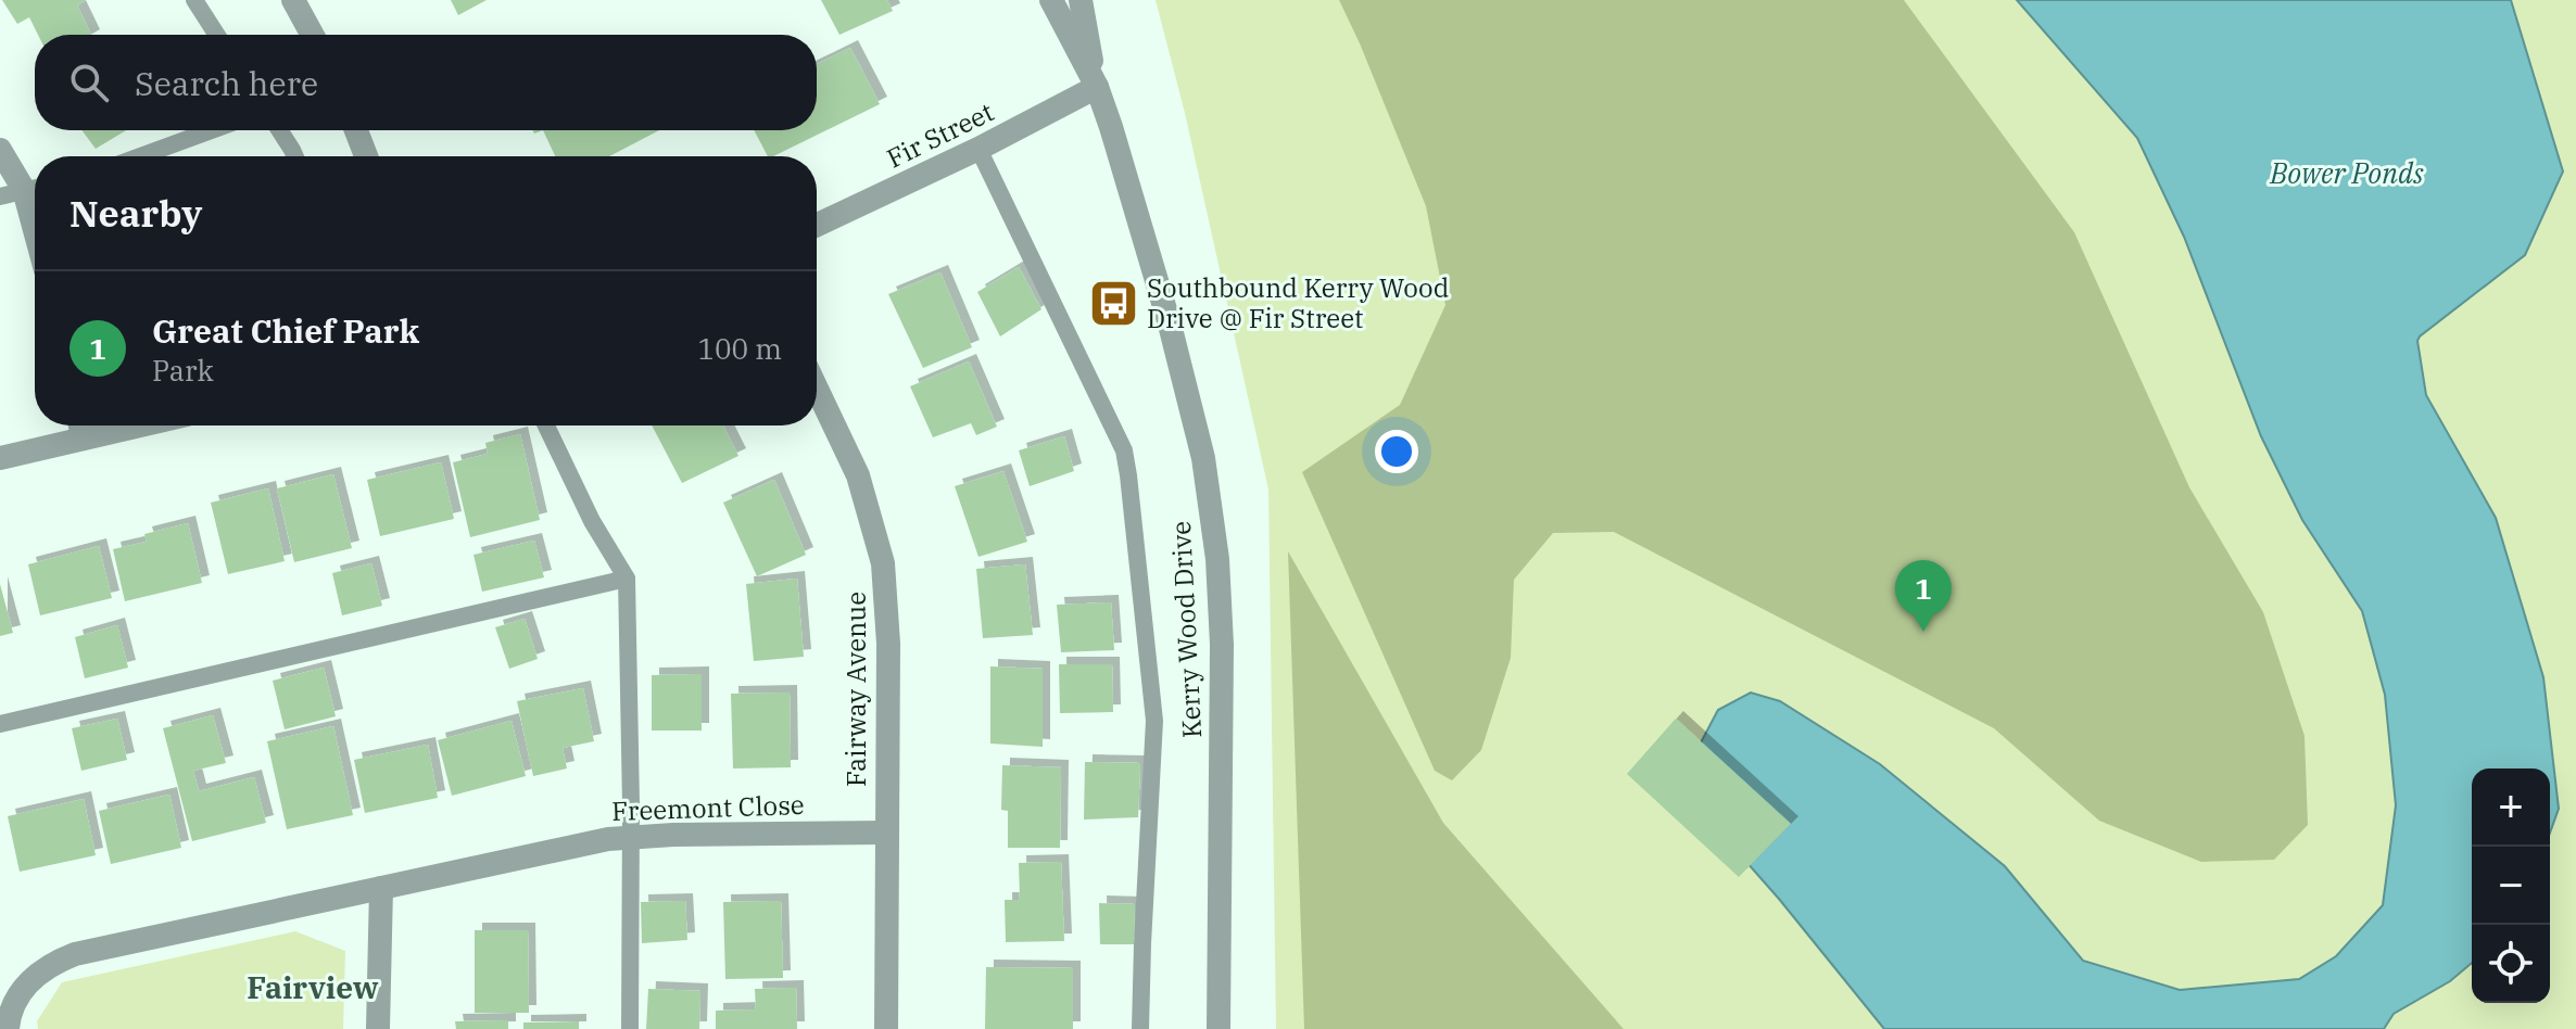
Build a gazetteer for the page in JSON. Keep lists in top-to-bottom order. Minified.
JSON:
{"streets":{"street":["Fir Street","Kerry Wood Drive","Fairway Avenue","Freemont Close"]},"crossings":[["Fir Street","Kerry Wood Drive"],["Fairway Avenue","Freemont Close"]],"districts":["Fairview"],"water":["Bower Ponds"],"places":{"bus stop":["Southbound Kerry Wood Drive @ Fir Street"]},"page":{"search":"Search here","heading":"Nearby","list":[{"mark":"1","name":"Great Chief Park","note":"Park","value":"100 m"}],"pins":"1","map_buttons":["+","−"]}}
